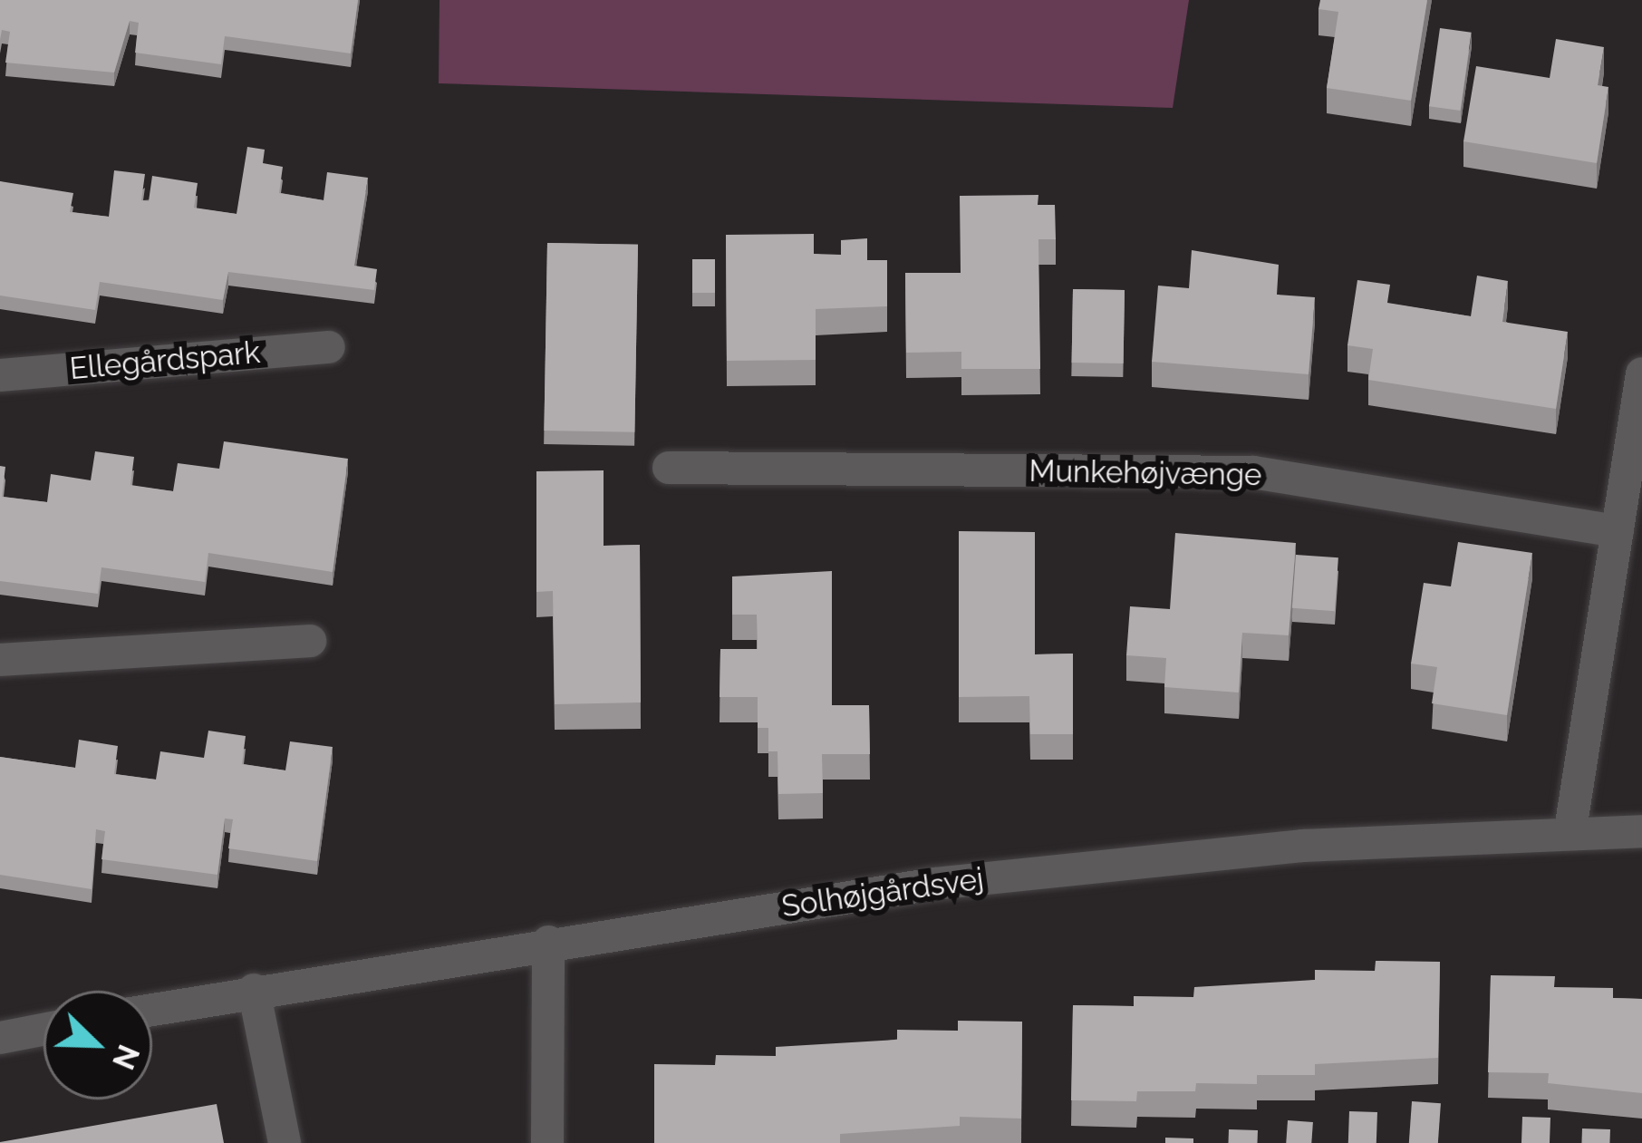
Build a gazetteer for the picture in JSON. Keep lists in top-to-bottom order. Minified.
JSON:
{"streets":{"street":["Ellegårdspark","Munkehøjvænge","Solhøjgårdsvej"]},"north":"bottom right"}
